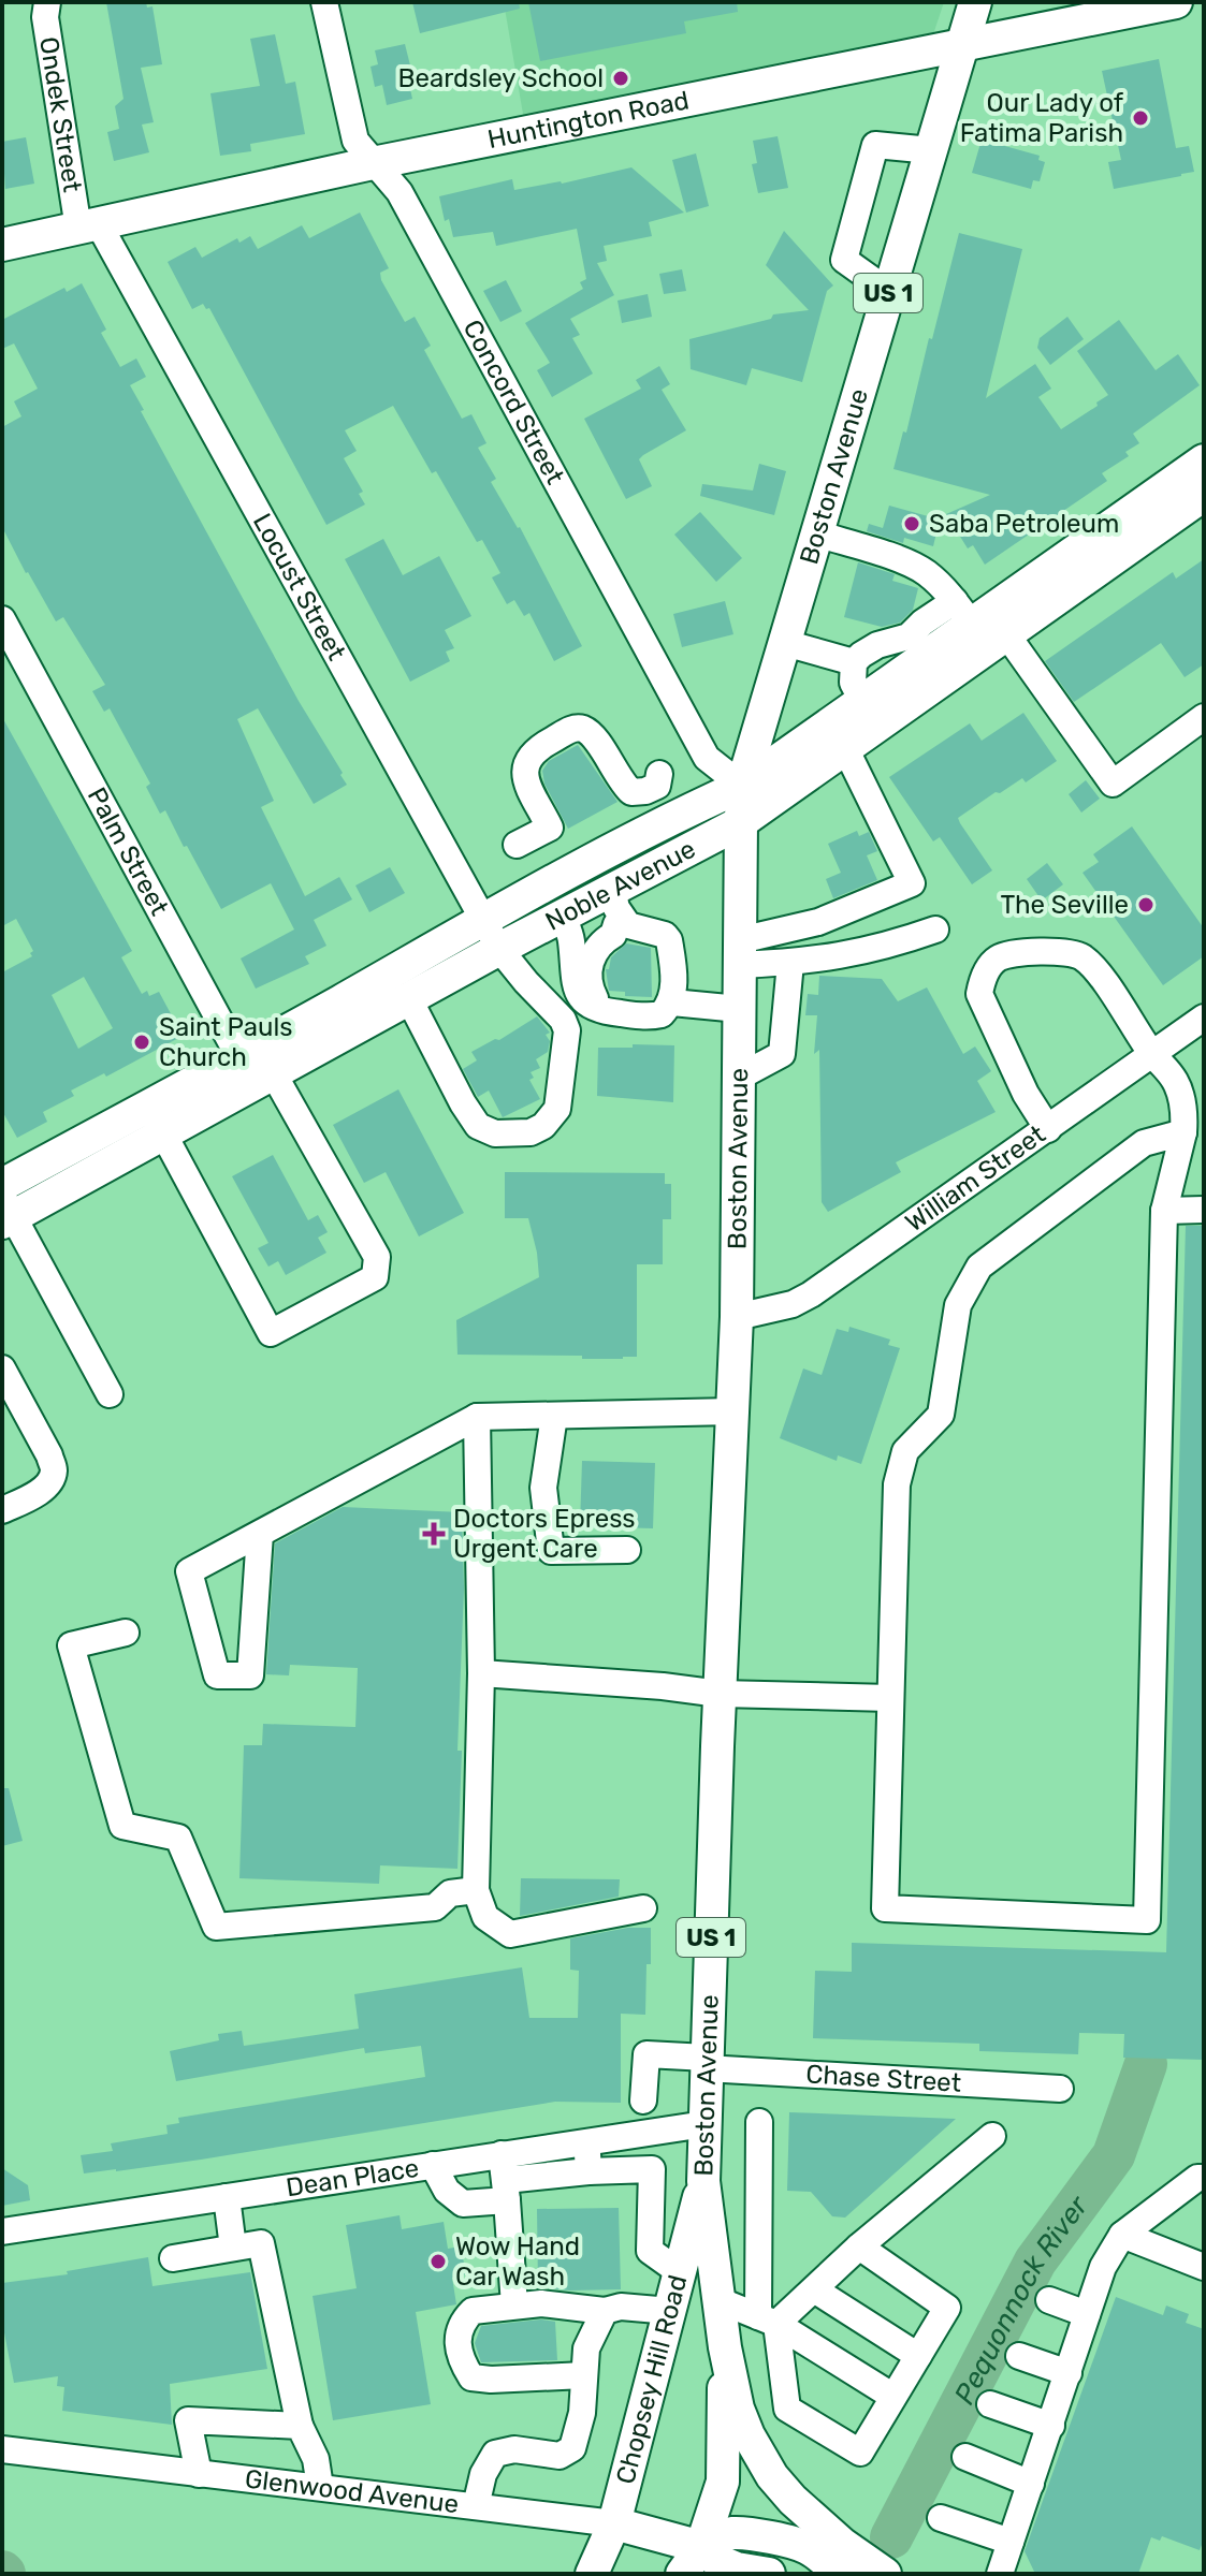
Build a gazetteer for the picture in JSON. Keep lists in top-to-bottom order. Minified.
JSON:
{"streets":{"main road":["Huntington Road","US 1","Boston Avenue","Noble Avenue","Chopsey Hill Road","Glenwood Avenue"],"street":["Ondek Street","Concord Street","Locust Street","Palm Street","William Street","Chase Street","Dean Place"]},"crossings":[["Ondek Street","Huntington Road"],["Ondek Street","Locust Street"],["Huntington Road","Concord Street"],["Huntington Road","Boston Avenue"],["Huntington Road","Locust Street"],["US 1","Boston Avenue"],["Concord Street","Boston Avenue"],["Concord Street","Noble Avenue"],["Boston Avenue","Noble Avenue"],["Boston Avenue","William Street"],["Boston Avenue","Chase Street"],["Boston Avenue","Dean Place"],["Boston Avenue","Chopsey Hill Road"],["Locust Street","Noble Avenue"],["Palm Street","Noble Avenue"],["Chopsey Hill Road","Glenwood Avenue"]],"water":["Pequonnock River"],"places":{"other":["Beardsley School","Our Lady of Fatima Parish","Saba Petroleum","The Seville","Saint Pauls Church","Wow Hand Car Wash"],"health":["Doctors Epress Urgent Care"]}}
